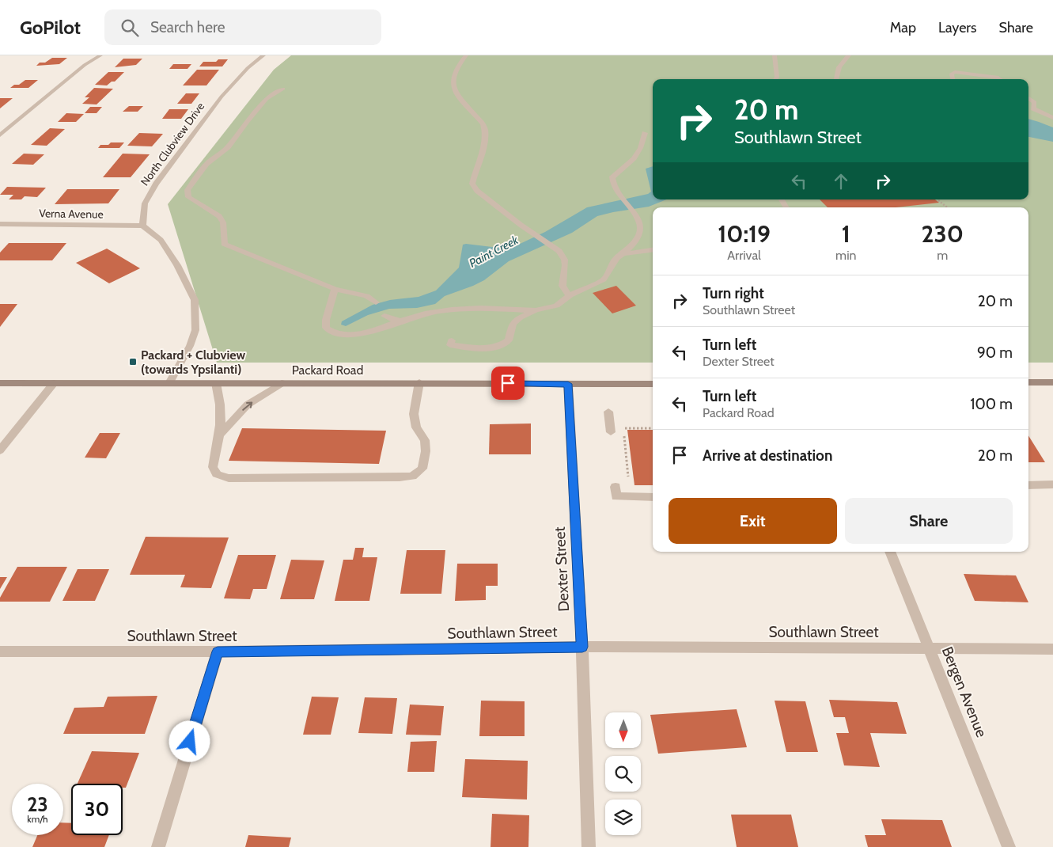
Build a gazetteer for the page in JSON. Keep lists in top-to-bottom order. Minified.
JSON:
{"streets":{"main road":["Packard Road"],"street":["North Clubview Drive","Verna Avenue","Dexter Street","Southlawn Street","Bergen Avenue"]},"crossings":[["North Clubview Drive","Verna Avenue"],["Packard Road","Dexter Street"],["Dexter Street","Southlawn Street"],["Southlawn Street","Bergen Avenue"]],"water":["Paint Creek"],"places":{"transit":["Packard + Clubview (towards Ypsilanti)"]},"north":"bottom","page":{"header":"GoPilot","search":"Search here","nav":["Map","Layers","Share"],"turn":["20 m","Southlawn Street"],"eta":["10:19","Arrival","1","min","230","m"],"list":[{"name":"Turn right","note":"Southlawn Street","value":"20 m"},{"name":"Turn left","note":"Dexter Street","value":"90 m"},{"name":"Turn left","note":"Packard Road","value":"100 m"},{"name":"Arrive at destination","value":"20 m"}],"buttons":["Exit","Share"],"speed":"23 km/h","limit":"30"}}
